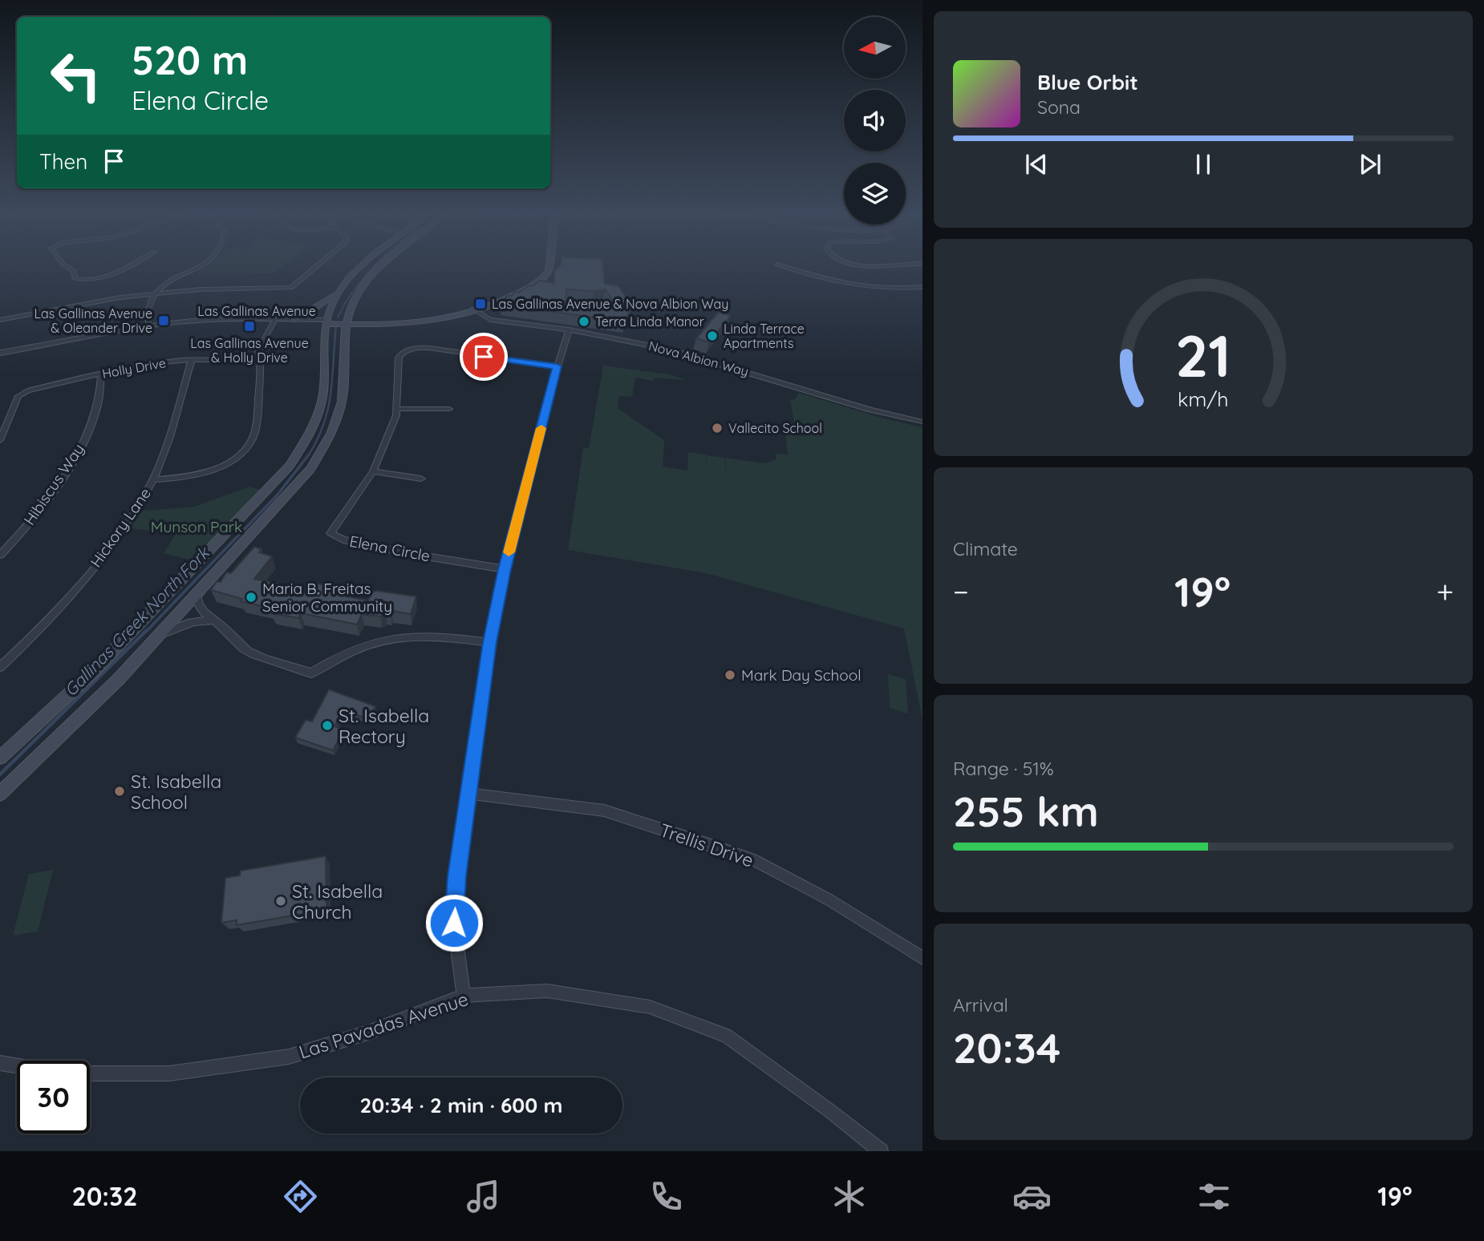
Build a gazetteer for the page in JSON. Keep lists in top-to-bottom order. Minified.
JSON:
{"streets":{"main road":["Las Gallinas Avenue"],"street":["Nova Albion Way","Holly Drive","Hibiscus Way","Hickory Lane","Elena Circle","Trellis Drive","Las Pavadas Avenue"]},"crossings":[["Las Gallinas Avenue","Nova Albion Way"],["Holly Drive","Hibiscus Way"],["Holly Drive","Hickory Lane"]],"water":["Gallinas Creek North Fork"],"parks":["Munson Park"],"places":{"transit":["Las Gallinas Avenue & Nova Albion Way","Las Gallinas Avenue & Oleander Drive","Las Gallinas Avenue & Holly Drive"],"other":["Terra Linda Manor","Linda Terrace Apartments","Vallecito School","Maria B. Freitas Senior Community","Mark Day School","St. Isabella Rectory","St. Isabella School","St. Isabella Church"]},"north":"left","page":{"turn":["520 m","Elena Circle"],"song":["Blue Orbit","Sona"],"then":"Then","tile":["Climate",["Range · 51%","255 km"],["Arrival","20:34"]],"heat":["−","19°","+"],"limit":"30","trip":"20:34 · 2 min · 600 m","tabs":["20:32","19°"],"gauge":["21","km/h"]}}
